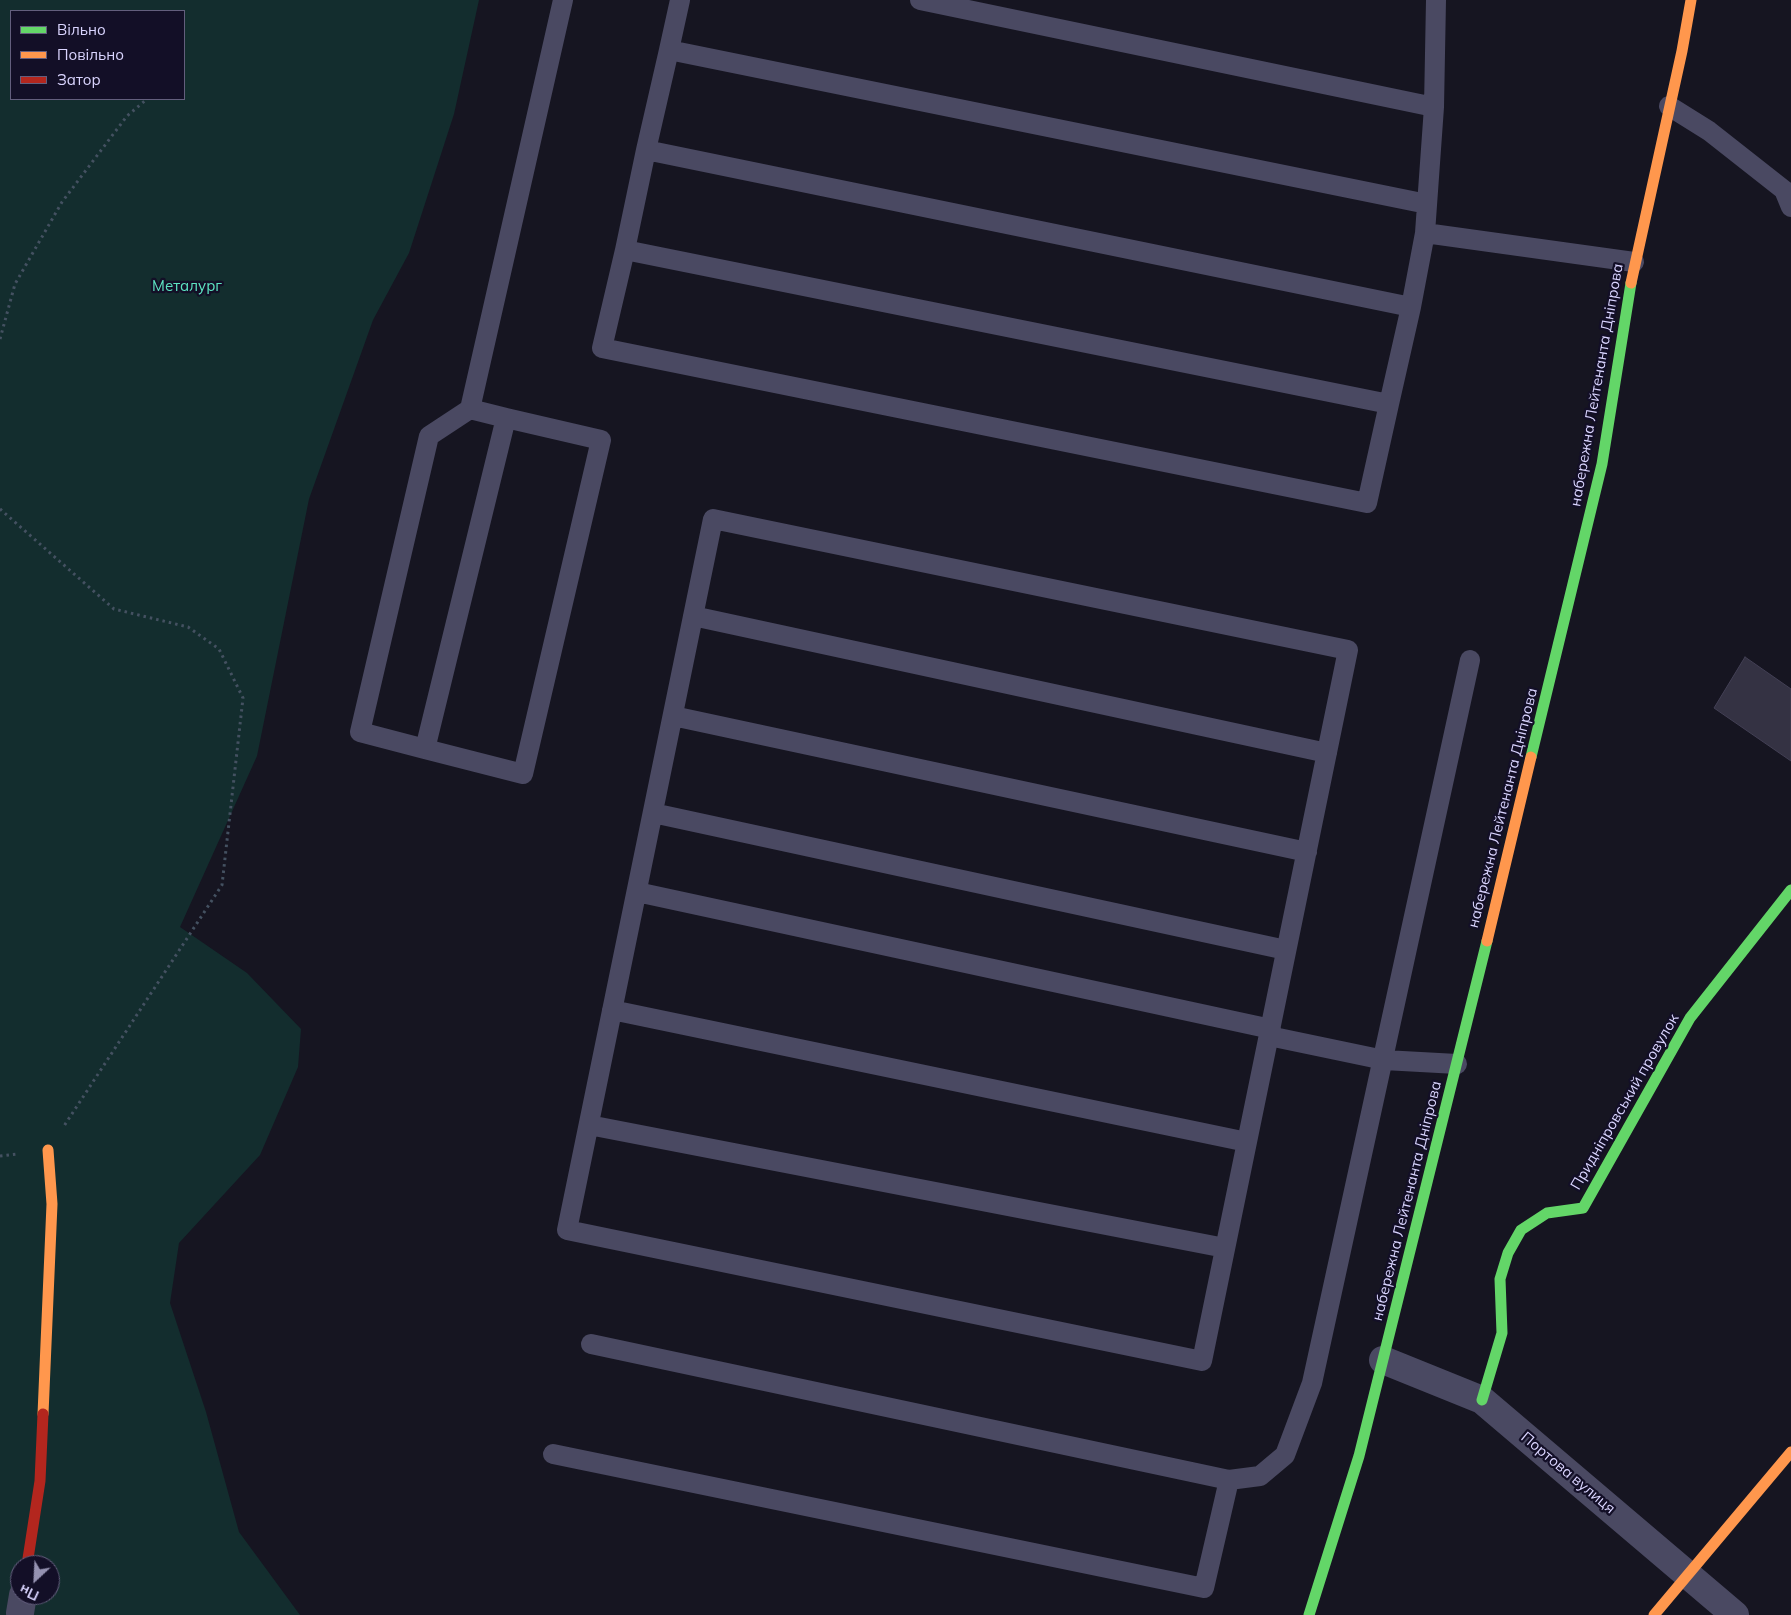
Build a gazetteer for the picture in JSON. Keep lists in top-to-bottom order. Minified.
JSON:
{"streets":{"main road":["набережна Лейтенанта Дніпрова","Придніпровський провулок"],"street":["Портова вулиця"]},"crossings":[["набережна Лейтенанта Дніпрова","Портова вулиця"],["Придніпровський провулок","Портова вулиця"]],"parks":["Металург"],"legend":["Вільно","Повільно","Затор"],"north":"bottom left"}
